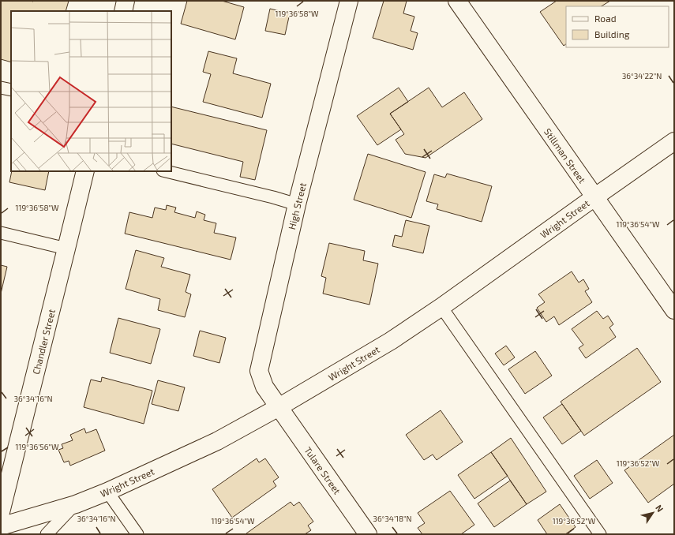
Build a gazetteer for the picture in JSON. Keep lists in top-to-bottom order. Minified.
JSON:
{"streets":{"street":["Stillman Street","High Street","Wright Street","Chandler Street","Tulare Street"]},"crossings":[["Stillman Street","Wright Street"],["High Street","Wright Street"],["High Street","Tulare Street"],["Wright Street","Tulare Street"]],"legend":["Road","Building"],"north":"top right","coordinates":["119°36'58\"W","36°34'22\"N","119°36'54\"W","36°34'16\"N","119°36'56\"W","119°36'52\"W","36°34'18\"N"]}
